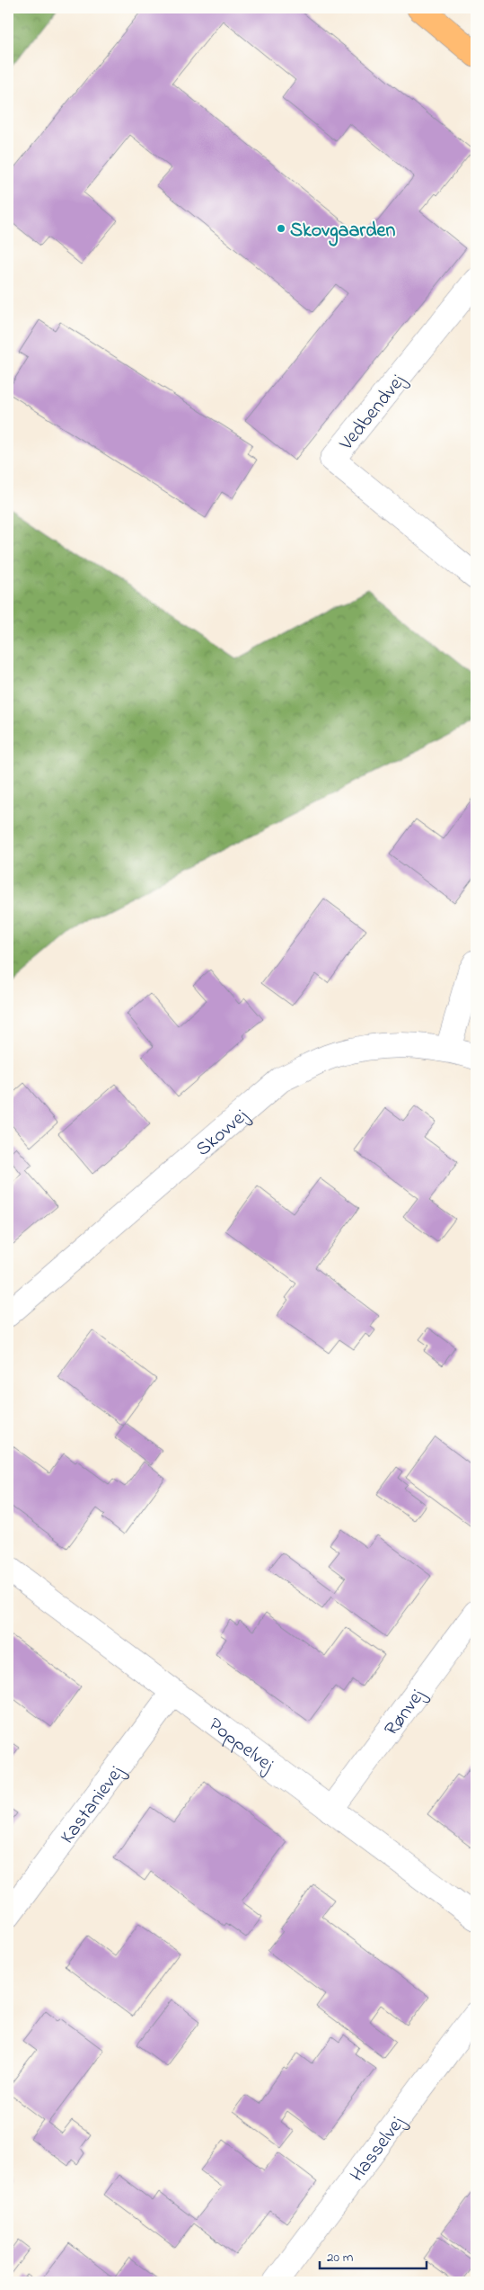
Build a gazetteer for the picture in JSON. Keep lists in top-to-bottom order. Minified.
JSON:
{"streets":{"street":["Vedbendvej","Skovvej","Rønvej","Poppelvej","Kastanievej","Hasselvej"]},"crossings":[["Rønvej","Poppelvej"],["Poppelvej","Kastanievej"]],"places":["Skovgaarden"],"scale_bar":"20 m"}
